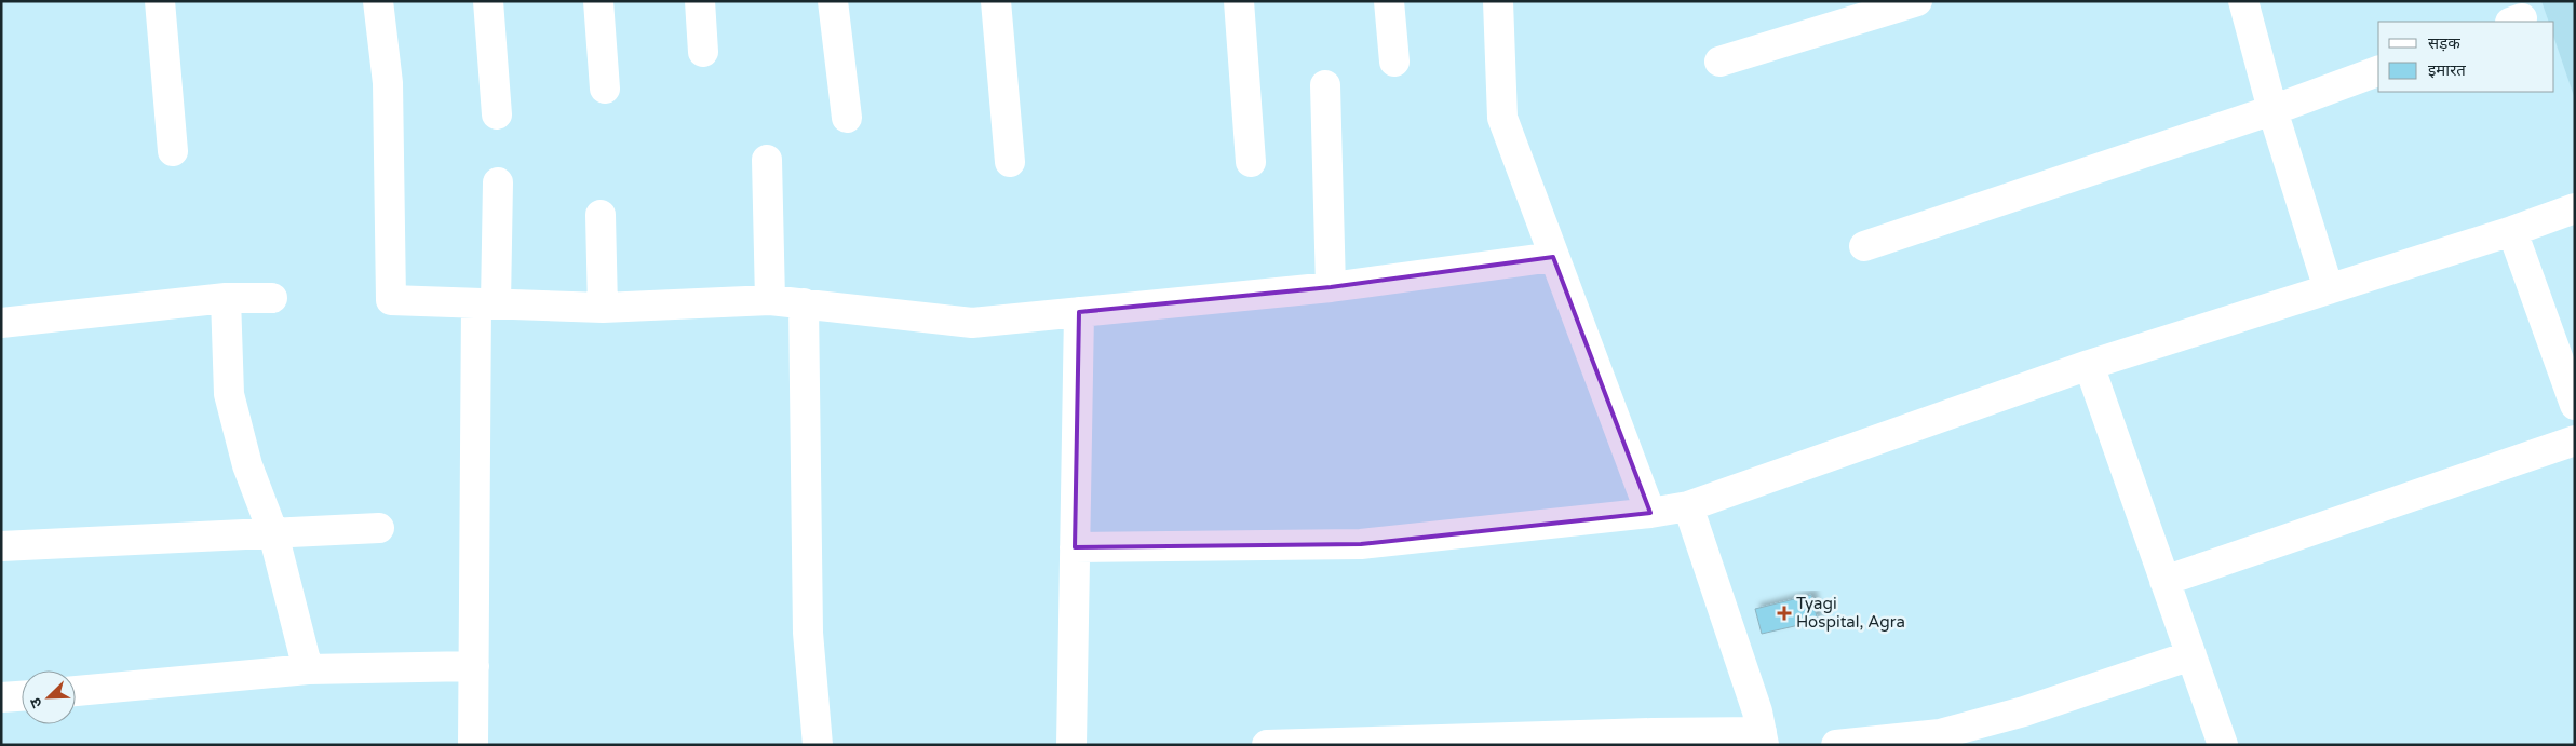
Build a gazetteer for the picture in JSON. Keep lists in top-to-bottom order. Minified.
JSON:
{"places":{"health":["Tyagi Hospital, Agra"]},"legend":["सड़क","इमारत"],"north":"bottom left"}
